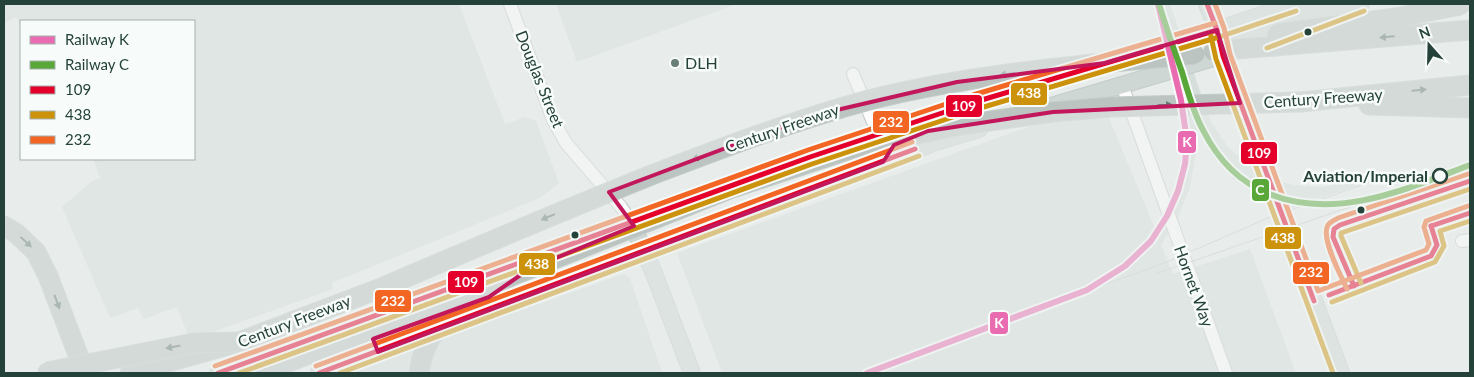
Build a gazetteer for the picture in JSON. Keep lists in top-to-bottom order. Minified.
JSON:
{"streets":{"highway":["Century Freeway"],"street":["Douglas Street","Hornet Way"]},"places":["DLH","Aviation/Imperial"],"lines":["rail line K","rail line C","transit line 109","transit line 232","transit line 438"],"legend":["Railway K","Railway C","109","438","232"],"north":"top"}
